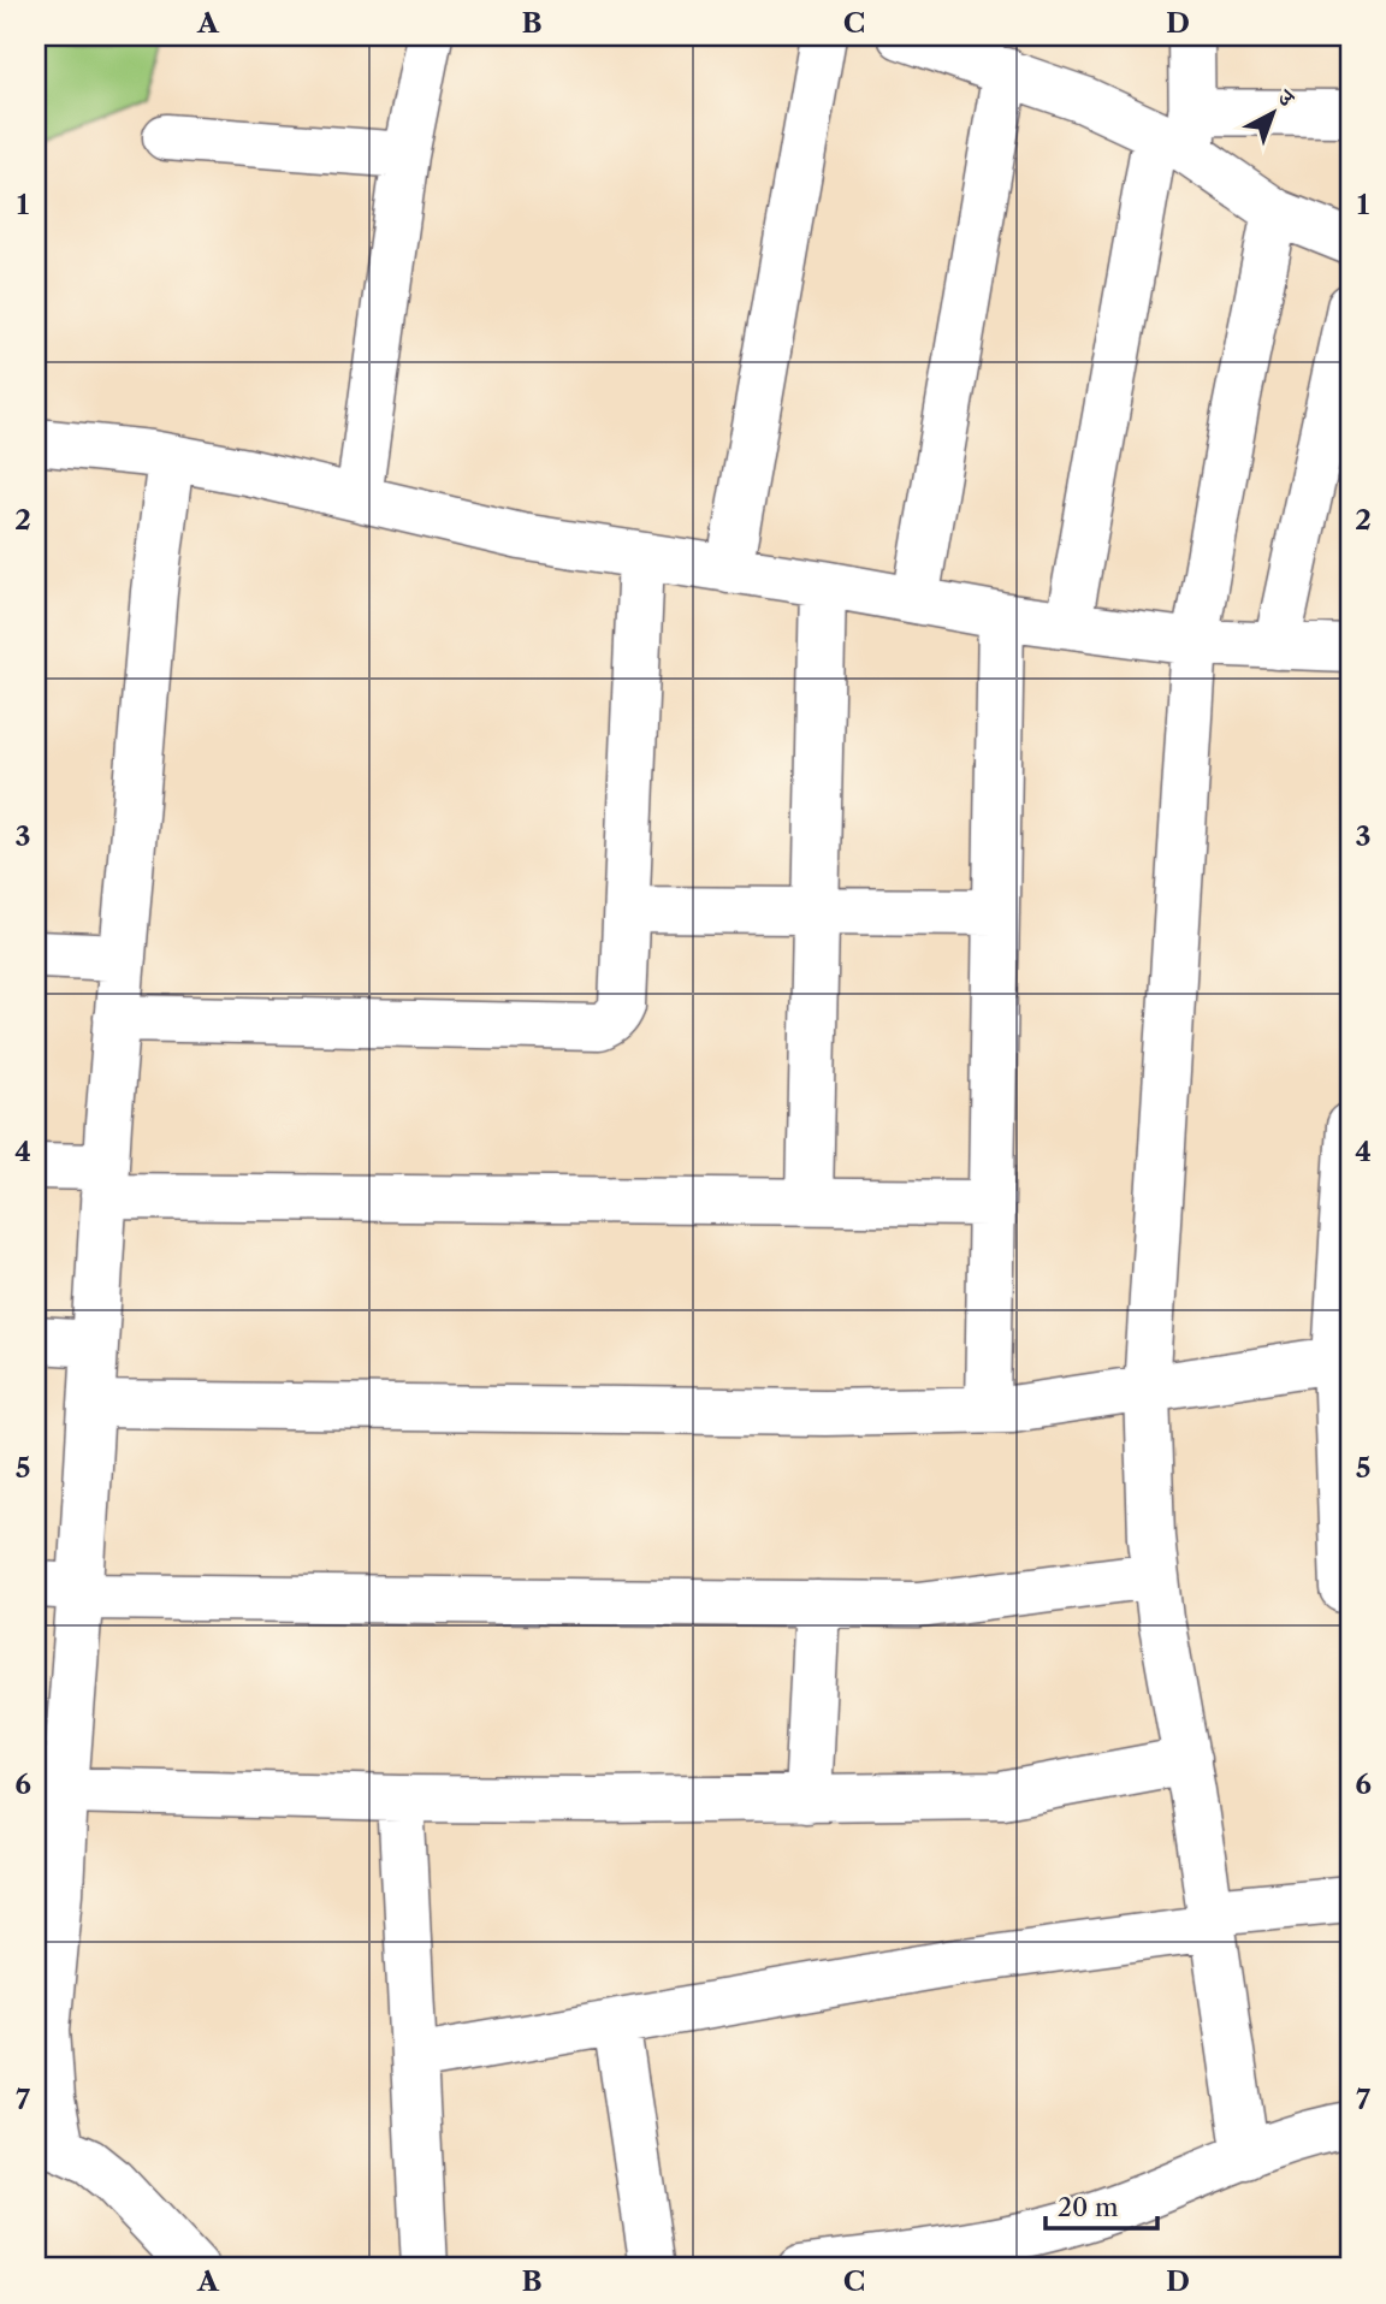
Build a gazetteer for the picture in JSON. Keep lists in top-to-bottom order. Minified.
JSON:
{"scale_bar":"20 m","north":"top right","grid":{"columns":["A","B","C","D"],"rows":["1","2","3","4","5","6","7"]}}
